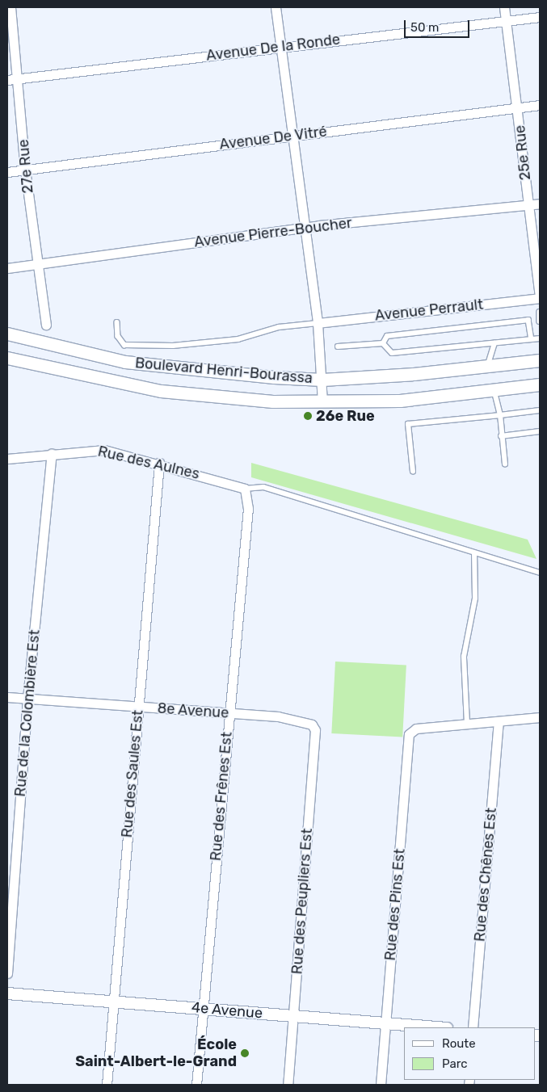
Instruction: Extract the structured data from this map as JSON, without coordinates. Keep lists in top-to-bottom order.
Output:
{
  "streets": {
    "main road": ["Boulevard Henri-Bourassa"],
    "street": [
      "Avenue De la Ronde",
      "Avenue De Vitré",
      "25e Rue",
      "27e Rue",
      "Avenue Pierre-Boucher",
      "Avenue Perrault",
      "Rue des Aulnes",
      "8e Avenue",
      "Rue de la Colombière Est",
      "Rue des Saules Est",
      "Rue des Frênes Est",
      "Rue des Chênes Est",
      "Rue des Peupliers Est",
      "Rue des Pins Est",
      "4e Avenue"
    ]
  },
  "crossings": [
    ["Avenue De la Ronde", "25e Rue"],
    ["Avenue De la Ronde", "27e Rue"],
    ["Avenue De Vitré", "25e Rue"],
    ["Avenue De Vitré", "27e Rue"],
    ["25e Rue", "Avenue Pierre-Boucher"],
    ["25e Rue", "Avenue Perrault"],
    ["27e Rue", "Avenue Pierre-Boucher"],
    ["Rue des Aulnes", "Rue de la Colombière Est"],
    ["Rue des Aulnes", "Rue des Saules Est"],
    ["Rue des Aulnes", "Rue des Frênes Est"],
    ["8e Avenue", "Rue de la Colombière Est"],
    ["8e Avenue", "Rue des Saules Est"],
    ["8e Avenue", "Rue des Frênes Est"],
    ["8e Avenue", "Rue des Peupliers Est"],
    ["Rue des Saules Est", "4e Avenue"],
    ["Rue des Frênes Est", "4e Avenue"],
    ["Rue des Peupliers Est", "4e Avenue"],
    ["Rue des Pins Est", "4e Avenue"]
  ],
  "places": ["26e Rue", "École Saint-Albert-le-Grand"],
  "legend": ["Route", "Parc"],
  "scale_bar": "50 m"
}
